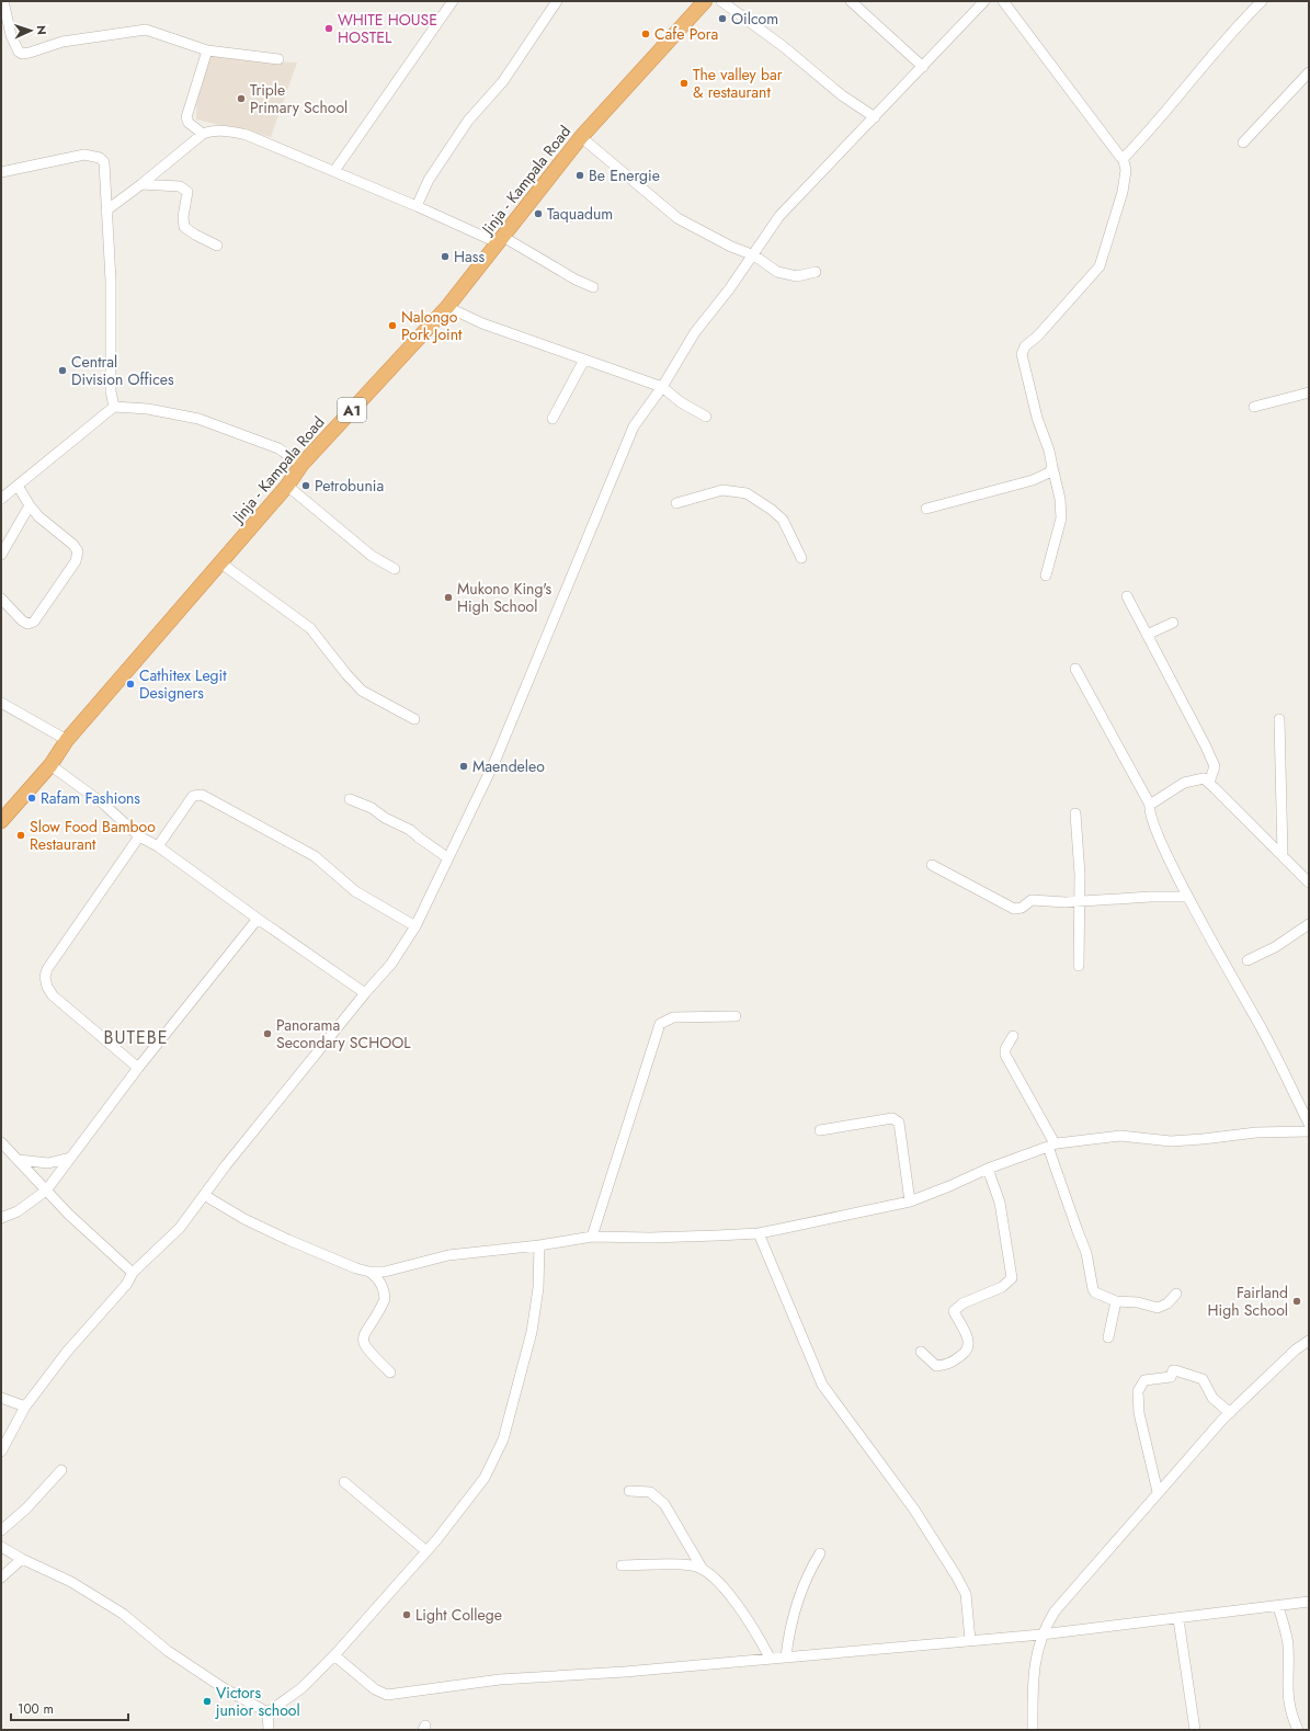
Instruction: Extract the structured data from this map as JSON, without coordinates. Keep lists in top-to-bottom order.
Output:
{
  "streets": {
    "highway": ["Jinja - Kampala Road", "A1"]
  },
  "districts": ["BUTEBE"],
  "places": [
    "Oilcom",
    "WHITE HOUSE HOSTEL",
    "Cafe Pora",
    "The valley bar & restaurant",
    "Triple Primary School",
    "Be Energie",
    "Taquadum",
    "Hass",
    "Nalongo Pork Joint",
    "Central Division Offices",
    "Petrobunia",
    "Mukono King's High School",
    "Cathitex Legit Designers",
    "Maendeleo",
    "Rafam Fashions",
    "Slow Food Bamboo Restaurant",
    "Panorama Secondary SCHOOL",
    "Fairland High School",
    "Light College",
    "Victors junior school"
  ],
  "scale_bar": "100 m",
  "north": "right"
}
